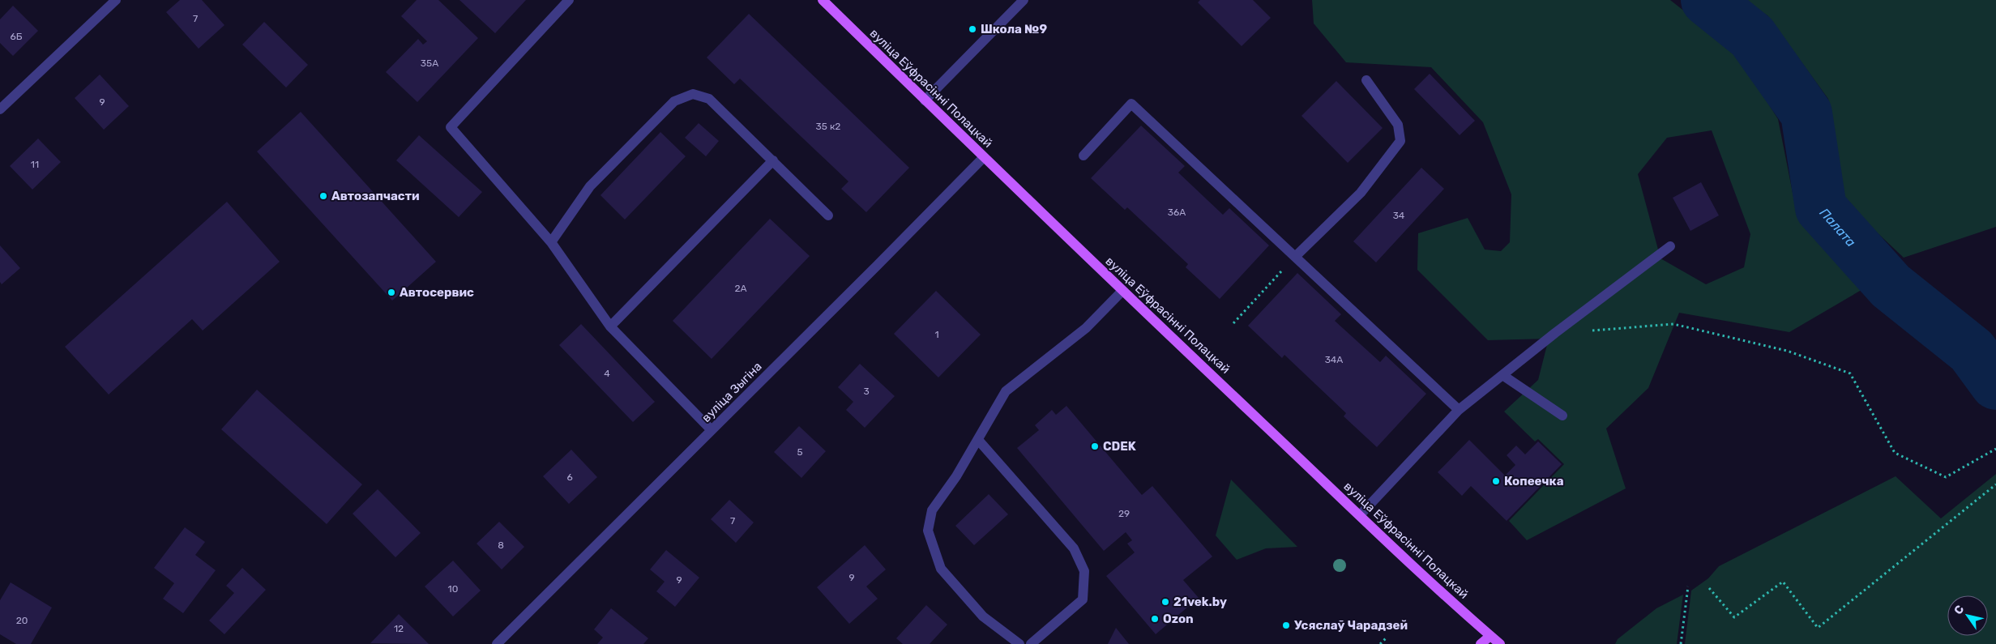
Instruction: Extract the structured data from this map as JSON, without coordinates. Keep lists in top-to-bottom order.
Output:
{
  "streets": {
    "main road": ["вуліца Еўфрасінні Полацкай"],
    "street": ["вуліца Зыгіна"]
  },
  "crossings": [
    ["вуліца Еўфрасінні Полацкай", "вуліца Зыгіна"]
  ],
  "water": ["Палата"],
  "places": [
    "Школа №9",
    "Автозапчасти",
    "Автосервис",
    "CDEK",
    "Копеечка",
    "21vek.by",
    "Ozon",
    "Усяслаў Чарадзей"
  ],
  "house_numbers": [
    "7",
    "6Б",
    "35А",
    "9",
    "35 к2",
    "11",
    "36А",
    "34",
    "2А",
    "1",
    "34А",
    "4",
    "3",
    "5",
    "6",
    "29",
    "7",
    "8",
    "9",
    "9",
    "10",
    "20",
    "12"
  ],
  "north": "top left"
}
